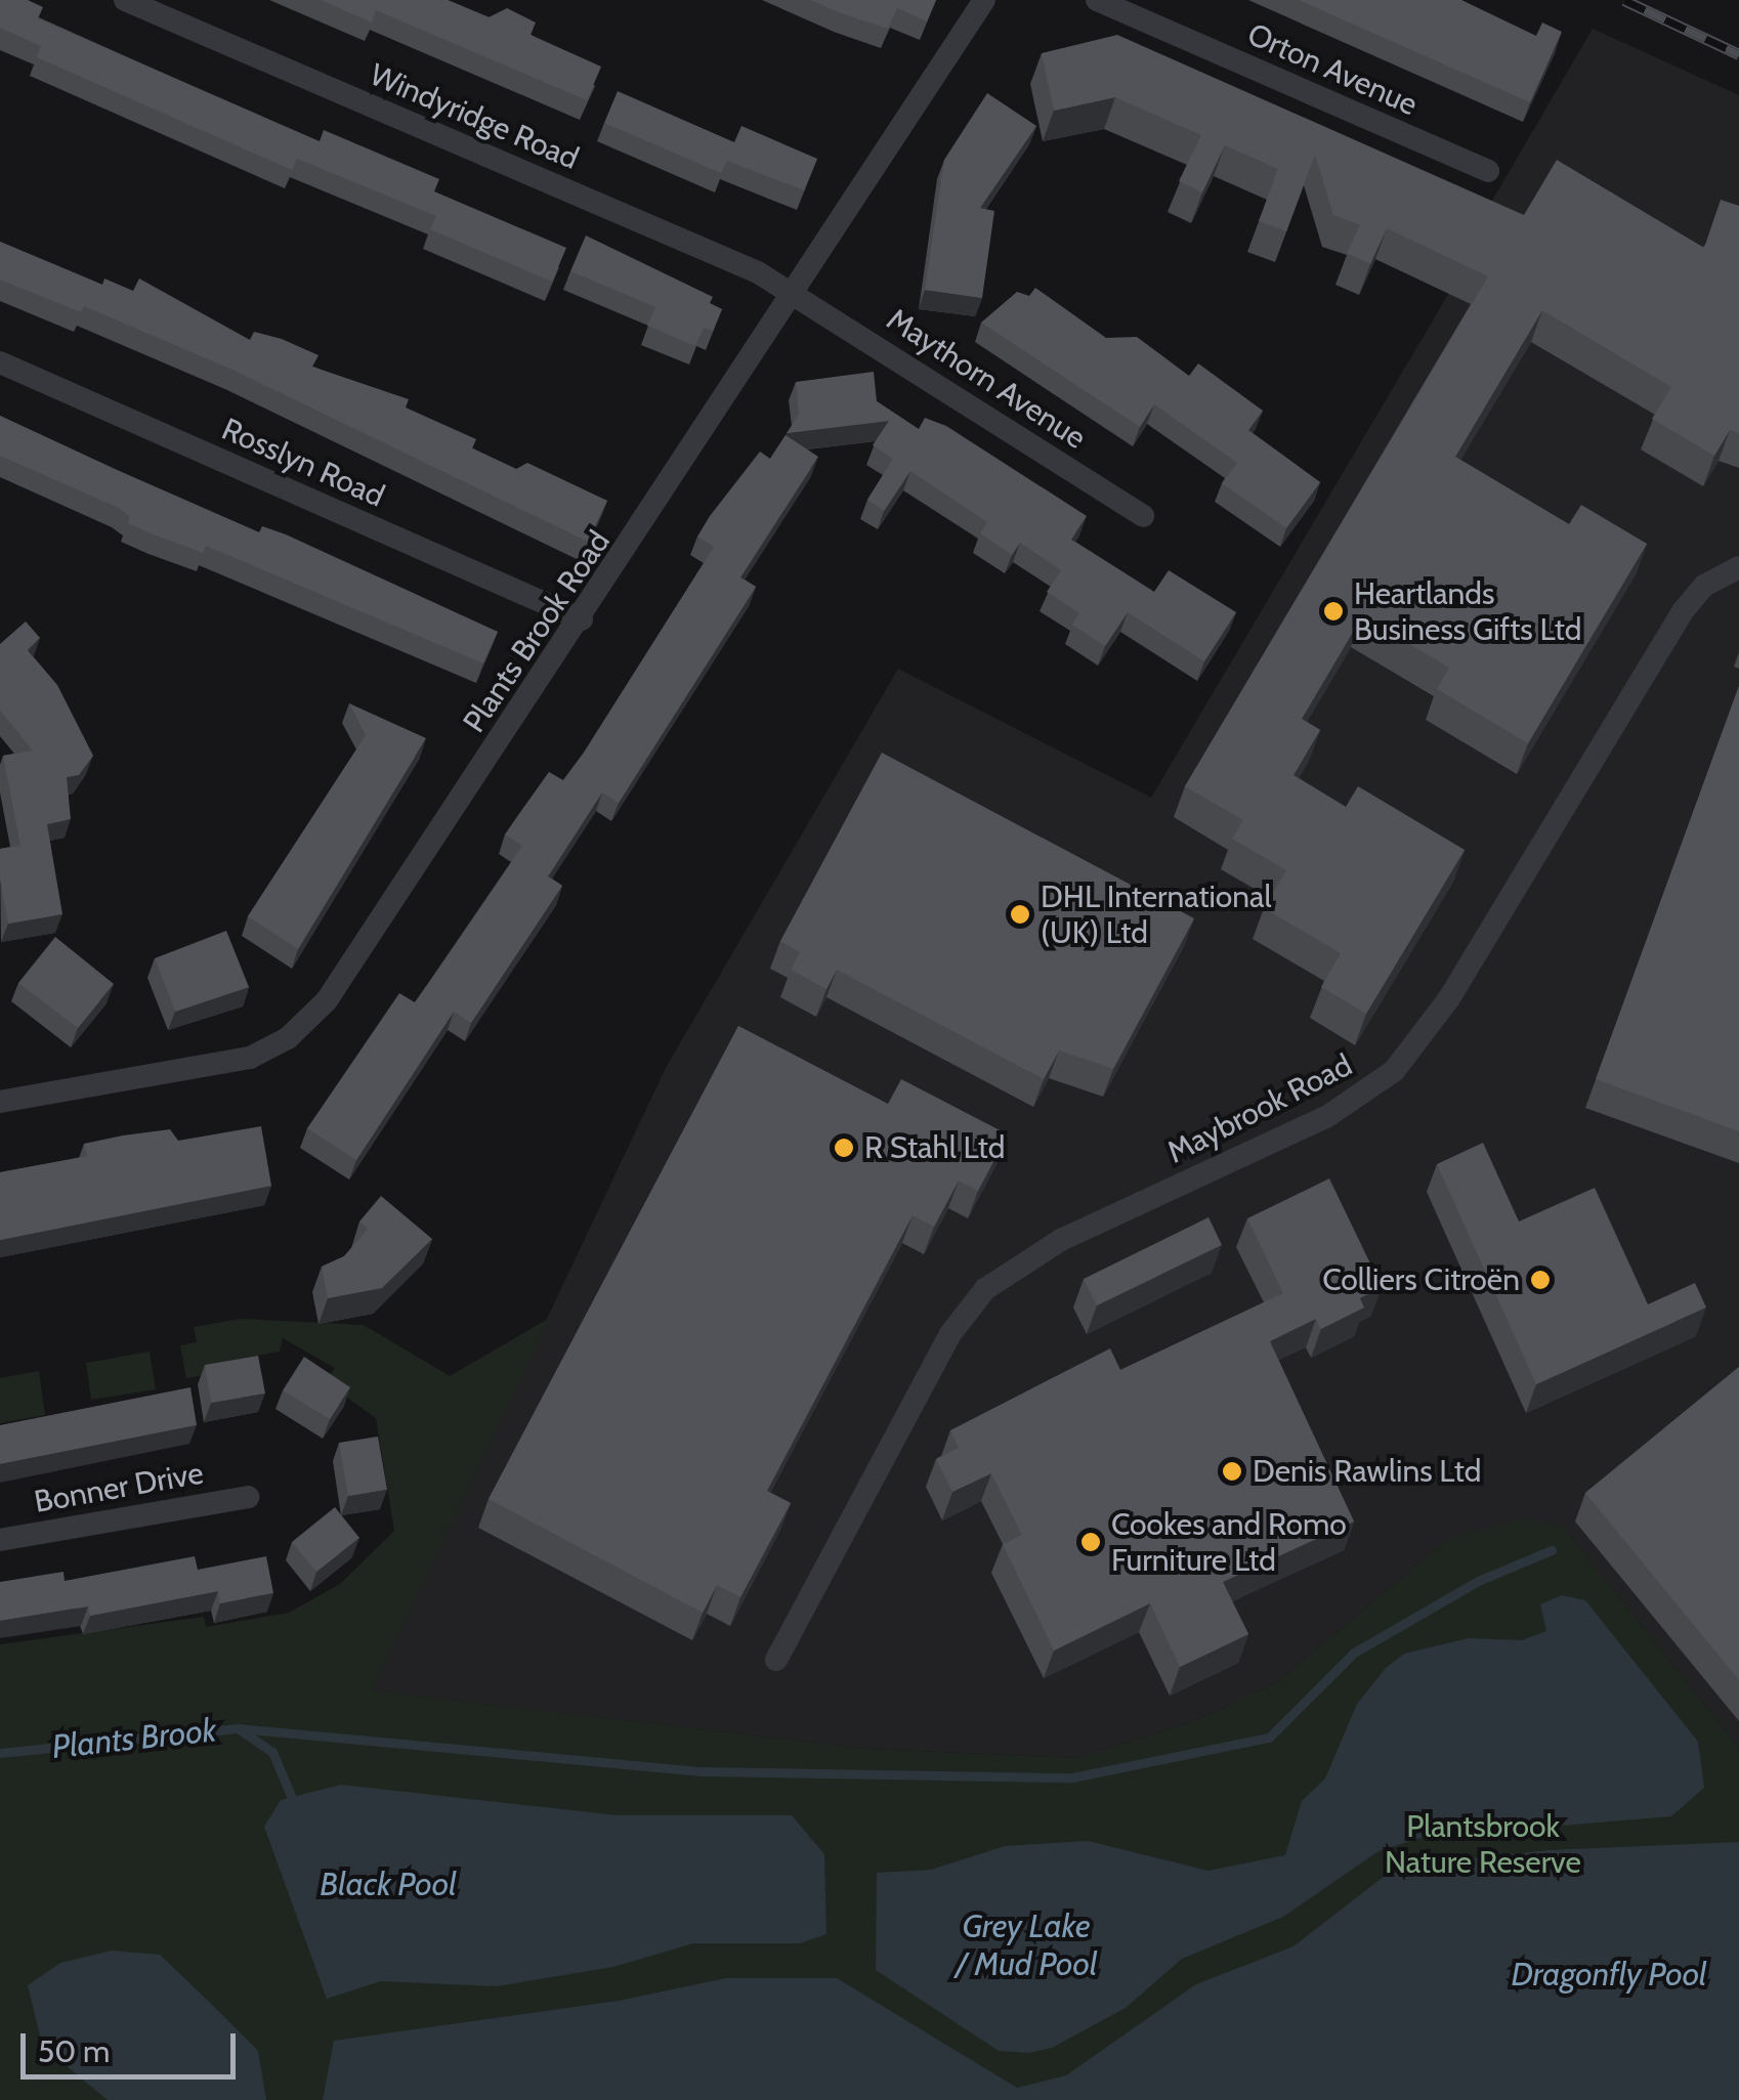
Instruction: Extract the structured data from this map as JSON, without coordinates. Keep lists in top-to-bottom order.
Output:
{
  "streets": {
    "street": [
      "Orton Avenue",
      "Windyridge Road",
      "Maythorn Avenue",
      "Rosslyn Road",
      "Plants Brook Road",
      "Maybrook Road",
      "Bonner Drive"
    ]
  },
  "crossings": [
    ["Windyridge Road", "Maythorn Avenue"],
    ["Windyridge Road", "Plants Brook Road"],
    ["Maythorn Avenue", "Plants Brook Road"],
    ["Rosslyn Road", "Plants Brook Road"]
  ],
  "water": [
    "Plants Brook",
    "Black Pool",
    "Grey Lake / Mud Pool",
    "Dragonfly Pool"
  ],
  "parks": ["Plantsbrook Nature Reserve"],
  "places": [
    "Heartlands Business Gifts Ltd",
    "DHL International (UK) Ltd",
    "R Stahl Ltd",
    "Colliers Citroën",
    "Denis Rawlins Ltd",
    "Cookes and Romo Furniture Ltd"
  ],
  "scale_bar": "50 m"
}
